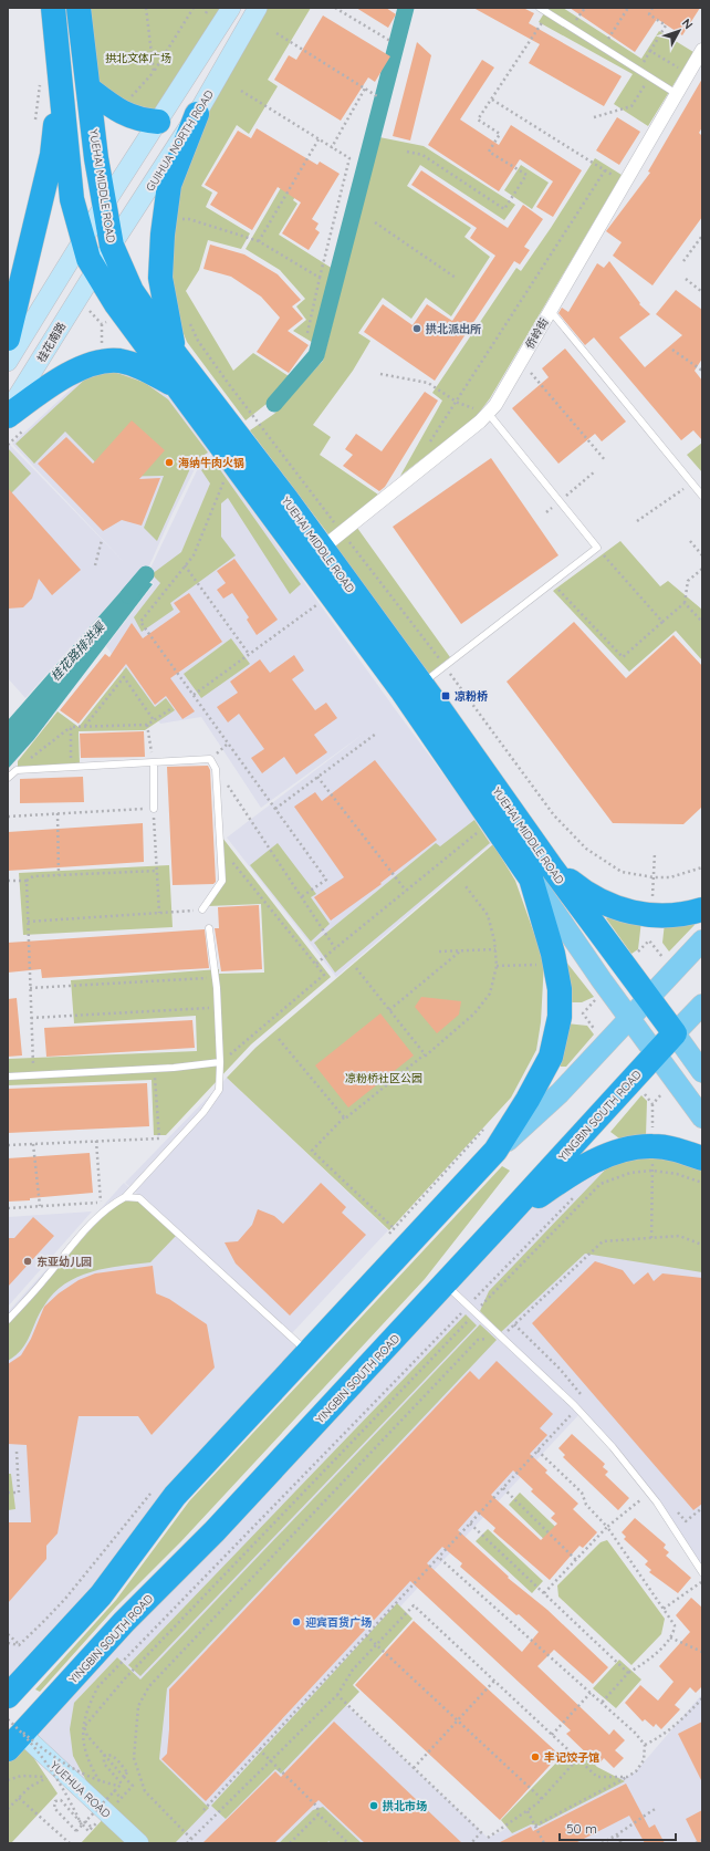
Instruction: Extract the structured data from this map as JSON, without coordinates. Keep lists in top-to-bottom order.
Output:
{
  "streets": {
    "highway": ["YUEHAI MIDDLE ROAD", "YINGBIN SOUTH ROAD"],
    "main road": ["GUIHUA NORTH ROAD", "桂花南路", "YUEHUA ROAD"],
    "street": ["侨岭街"]
  },
  "crossings": [
    ["GUIHUA NORTH ROAD", "YUEHAI MIDDLE ROAD"],
    ["GUIHUA NORTH ROAD", "桂花南路"],
    ["YUEHAI MIDDLE ROAD", "侨岭街"],
    ["YUEHAI MIDDLE ROAD", "桂花南路"],
    ["YUEHAI MIDDLE ROAD", "YINGBIN SOUTH ROAD"],
    ["YINGBIN SOUTH ROAD", "YUEHUA ROAD"]
  ],
  "water": ["桂花路排洪渠"],
  "parks": ["拱北文体广场", "凉粉桥社区公园"],
  "places": {
    "other": [
      "拱北派出所",
      "海纳牛肉火锅",
      "东亚幼儿园",
      "迎宾百货广场",
      "丰记饺子馆",
      "拱北市场"
    ],
    "transit": ["凉粉桥"]
  },
  "scale_bar": "50 m",
  "north": "top right"
}
